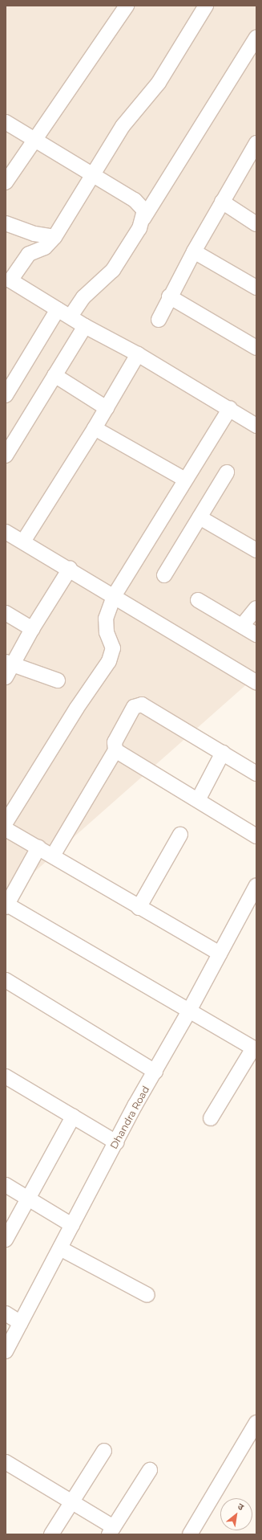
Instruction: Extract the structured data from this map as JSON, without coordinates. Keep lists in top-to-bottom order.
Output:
{
  "streets": {
    "street": ["Dhandra Road"]
  },
  "north": "top right"
}
